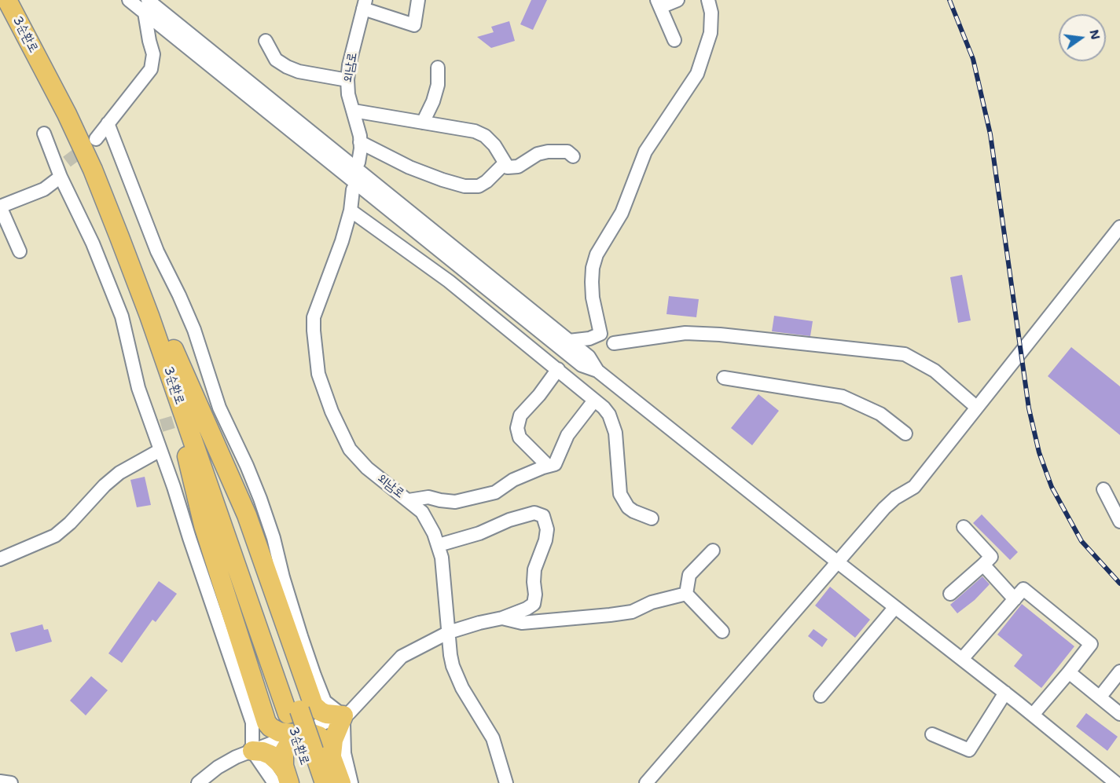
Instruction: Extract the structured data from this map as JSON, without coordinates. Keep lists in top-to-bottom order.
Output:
{
  "streets": {
    "highway": ["3순환로"],
    "street": ["외남로"]
  },
  "north": "right"
}
